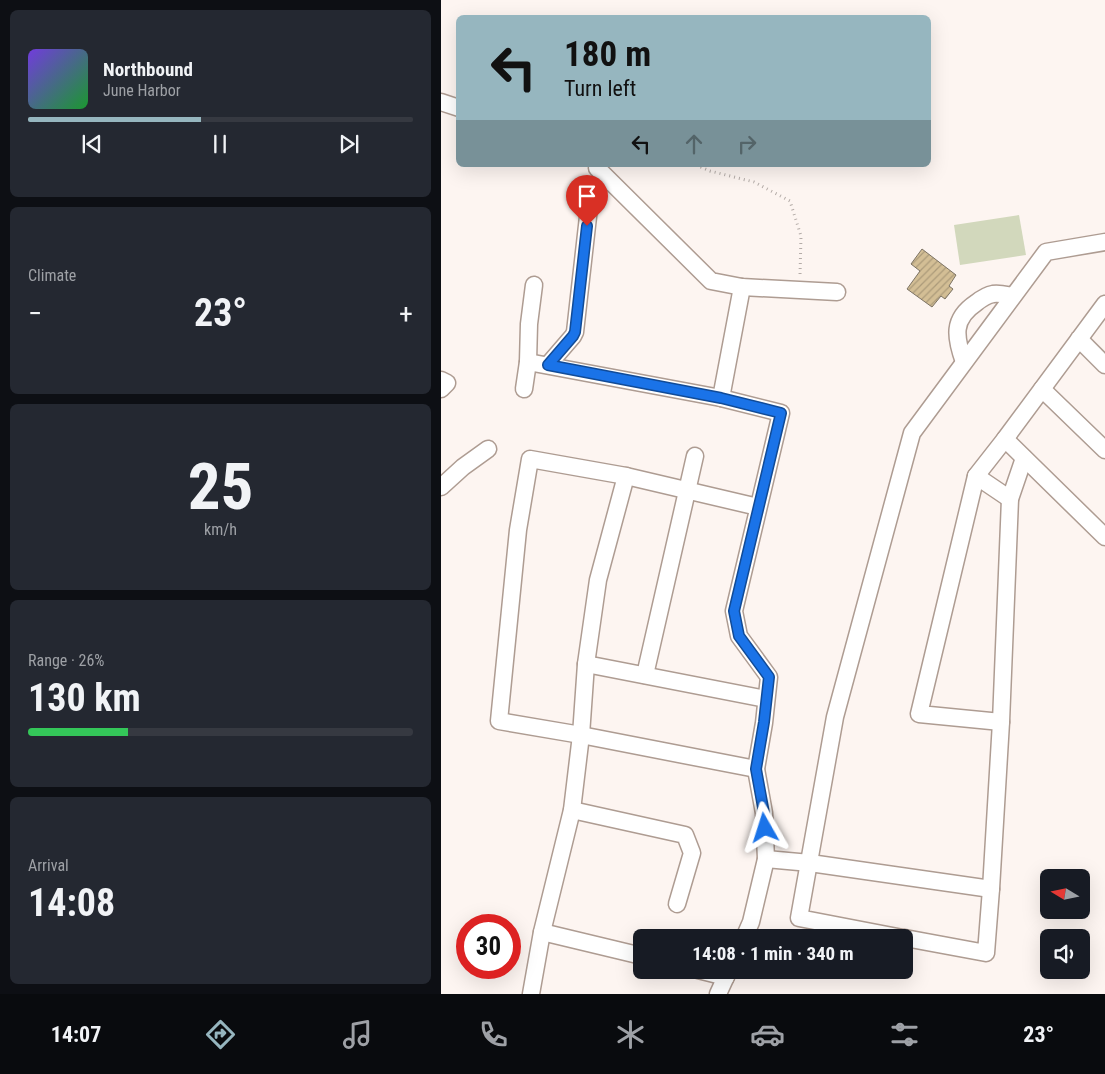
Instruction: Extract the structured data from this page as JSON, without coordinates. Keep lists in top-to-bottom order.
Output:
{
  "north": "left",
  "page": {
    "turn": ["180 m", "Turn left"],
    "song": ["Northbound", "June Harbor"],
    "tile": [
      "Climate",
      ["25", "km/h"],
      ["Range · 26%", "130 km"],
      ["Arrival", "14:08"]
    ],
    "heat": ["−", "23°", "+"],
    "limit": "30",
    "trip": "14:08 · 1 min · 340 m",
    "tabs": ["14:07", "23°"]
  }
}
